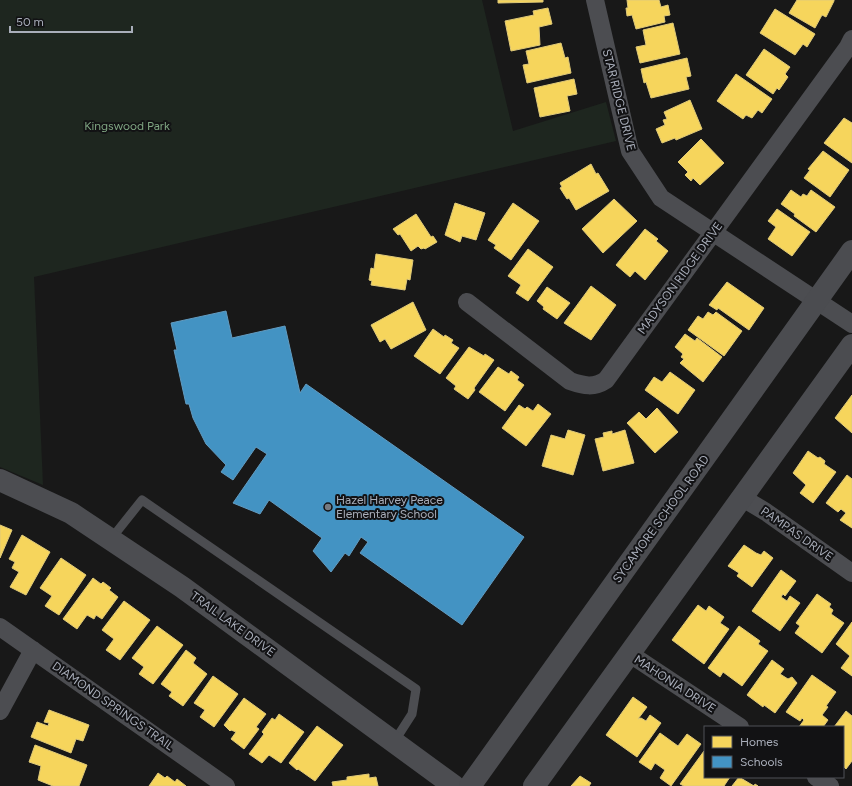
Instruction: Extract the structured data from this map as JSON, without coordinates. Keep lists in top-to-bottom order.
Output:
{
  "streets": {
    "main road": ["SYCAMORE SCHOOL ROAD"],
    "street": [
      "STAR RIDGE DRIVE",
      "MADYSON RIDGE DRIVE",
      "PAMPAS DRIVE",
      "TRAIL LAKE DRIVE",
      "MAHONIA DRIVE",
      "DIAMOND SPRINGS TRAIL"
    ]
  },
  "crossings": [
    ["STAR RIDGE DRIVE", "MADYSON RIDGE DRIVE"],
    ["STAR RIDGE DRIVE", "SYCAMORE SCHOOL ROAD"]
  ],
  "parks": ["Kingswood Park"],
  "places": ["Hazel Harvey Peace Elementary School"],
  "legend": ["Homes", "Schools"],
  "scale_bar": "50 m"
}
